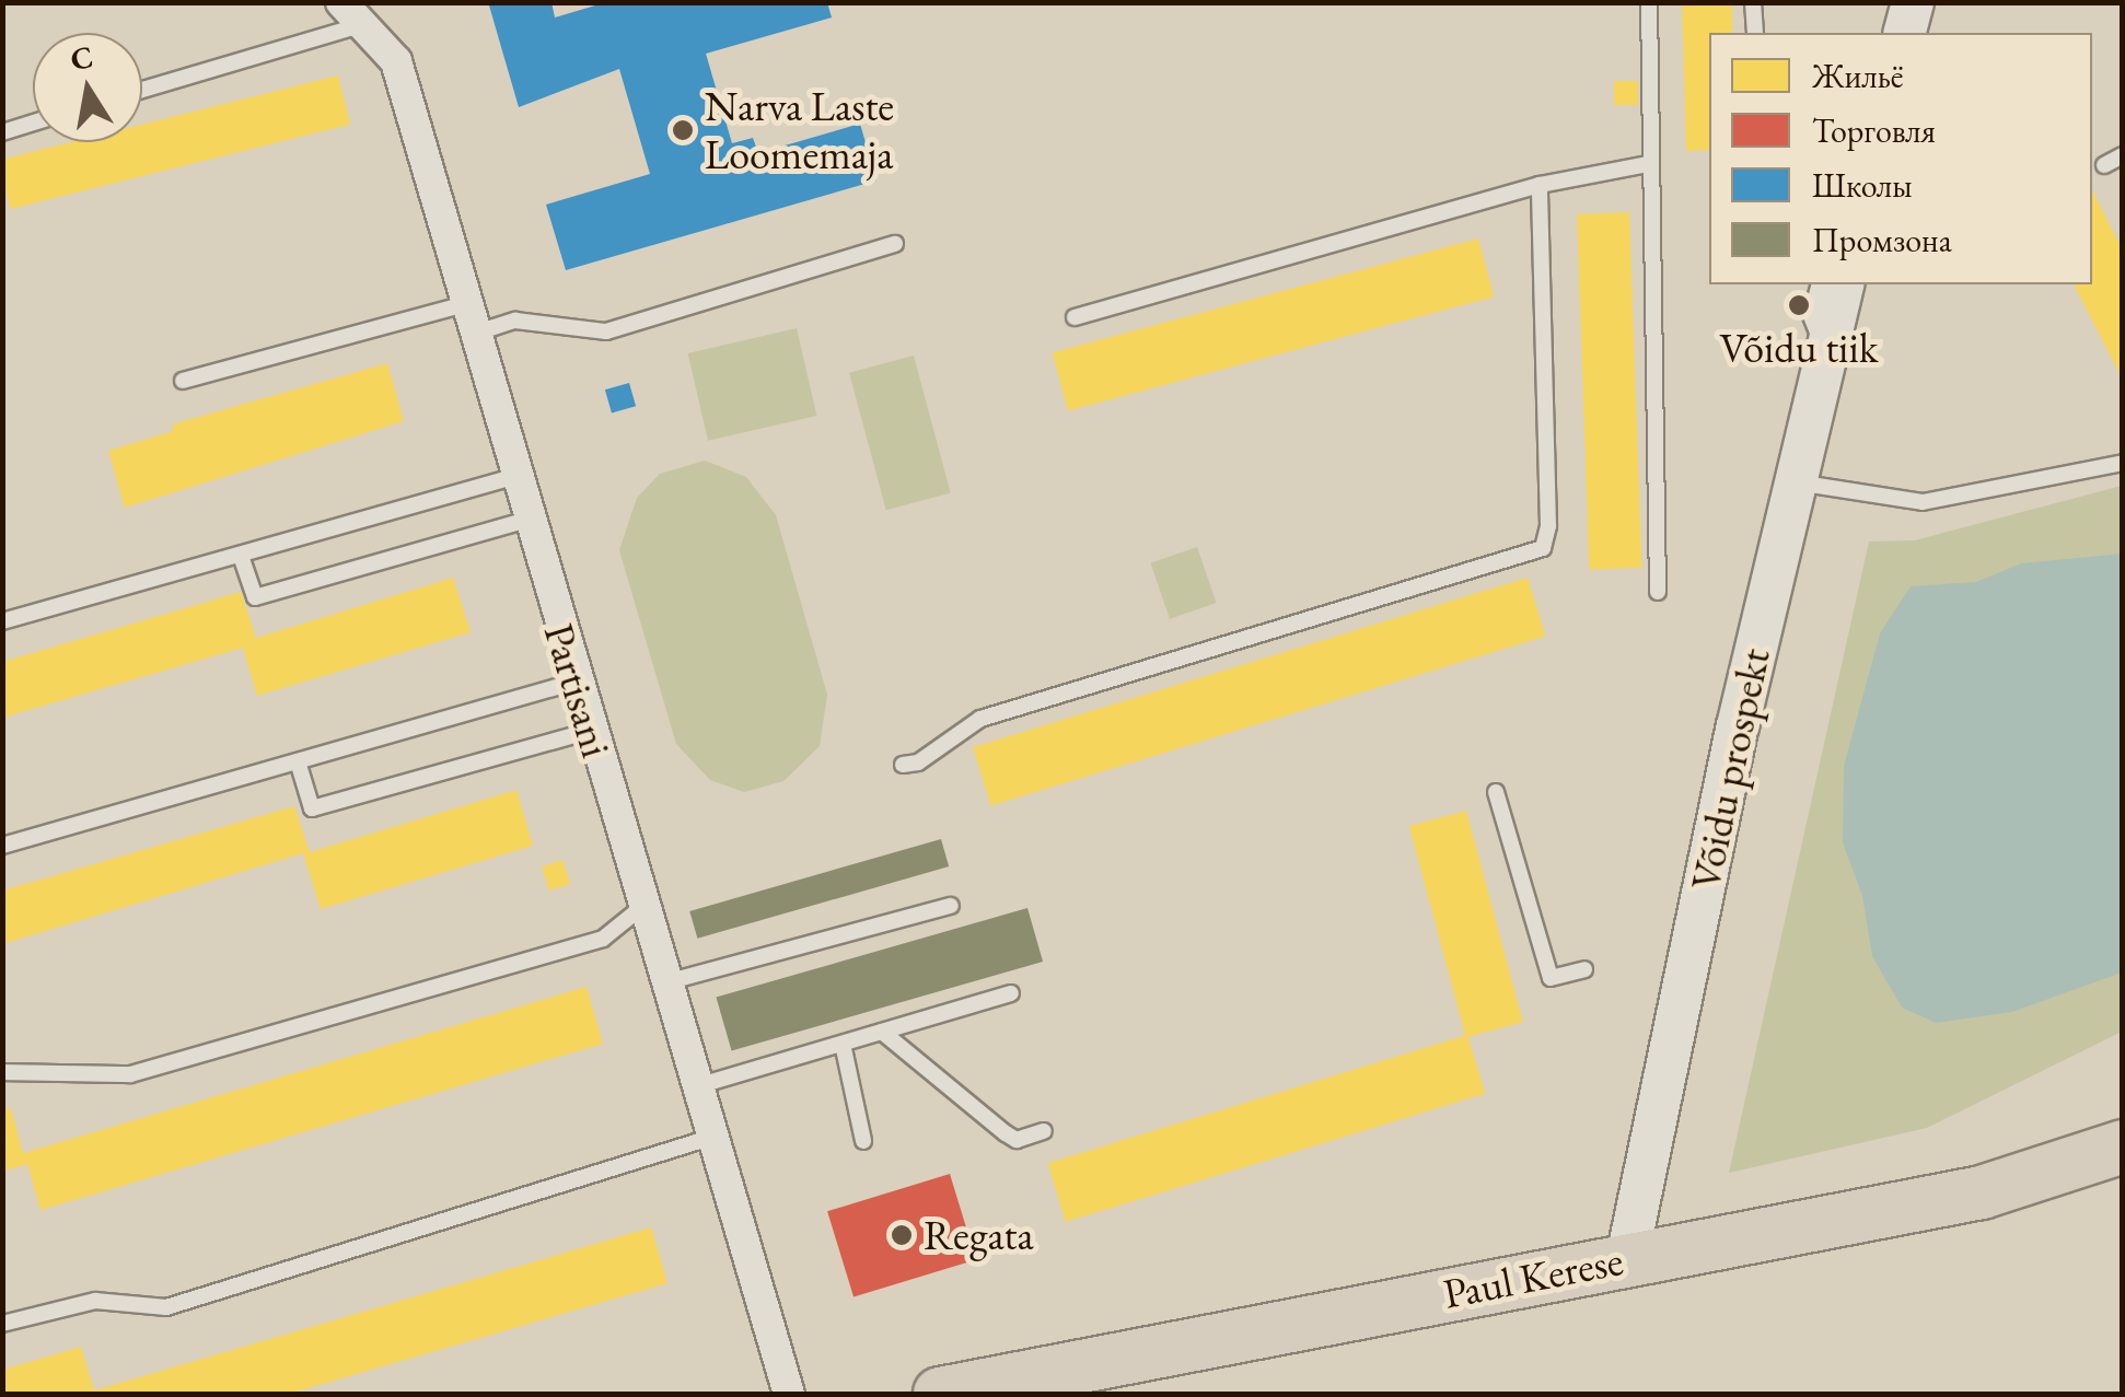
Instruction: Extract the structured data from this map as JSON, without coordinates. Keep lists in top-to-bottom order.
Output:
{
  "streets": {
    "highway": ["Paul Kerese"],
    "street": ["Partisani", "Võidu prospekt"]
  },
  "crossings": [
    ["Võidu prospekt", "Paul Kerese"]
  ],
  "places": ["Narva Laste Loomemaja", "Võidu tiik", "Regata"],
  "legend": [
    "Жильё",
    "Торговля",
    "Школы",
    "Промзона"
  ],
  "north": "top"
}
